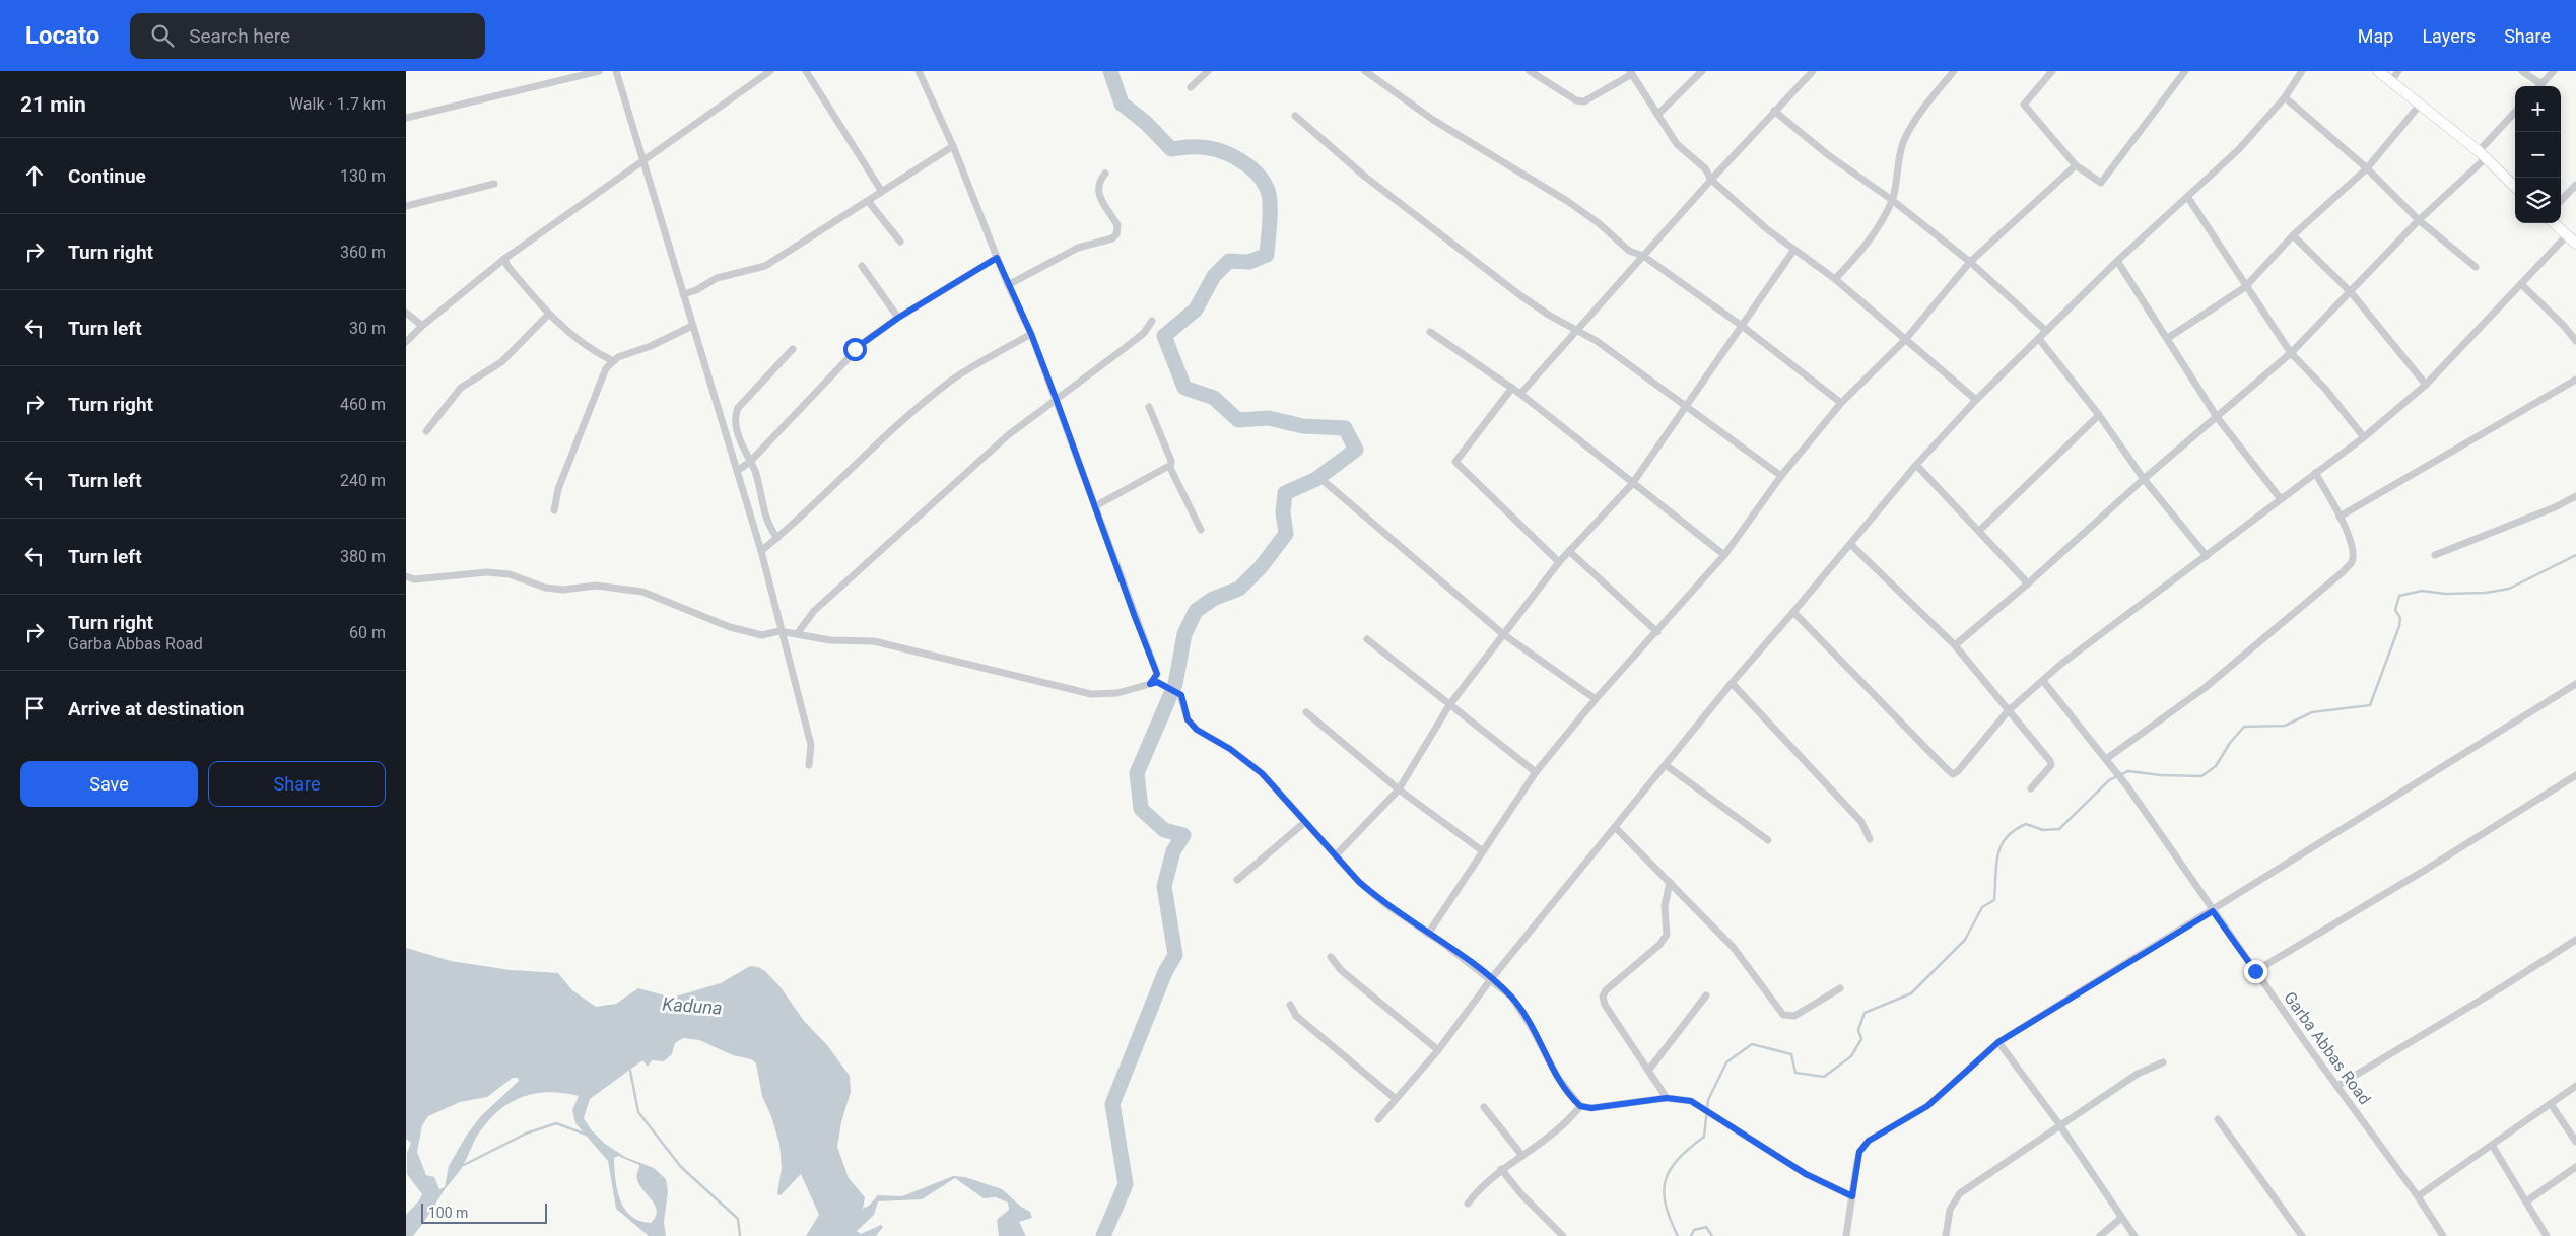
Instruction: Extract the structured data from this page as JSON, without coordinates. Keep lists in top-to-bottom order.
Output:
{
  "streets": {
    "street": ["Garba Abbas Road"]
  },
  "water": ["Kaduna"],
  "scale_bar": "100 m",
  "page": {
    "header": "Locato",
    "search": "Search here",
    "nav": ["Map", "Layers", "Share"],
    "heading": ["21 min", "Walk · 1.7 km"],
    "map_buttons": ["+", "−"],
    "list": [
      ["Continue", "130 m"],
      ["Turn right", "360 m"],
      ["Turn left", "30 m"],
      ["Turn right", "460 m"],
      ["Turn left", "240 m"],
      ["Turn left", "380 m"],
      ["Turn right", "Garba Abbas Road", "60 m"],
      "Arrive at destination"
    ],
    "buttons": ["Save", "Share"],
    "scale": "100 m"
  }
}
